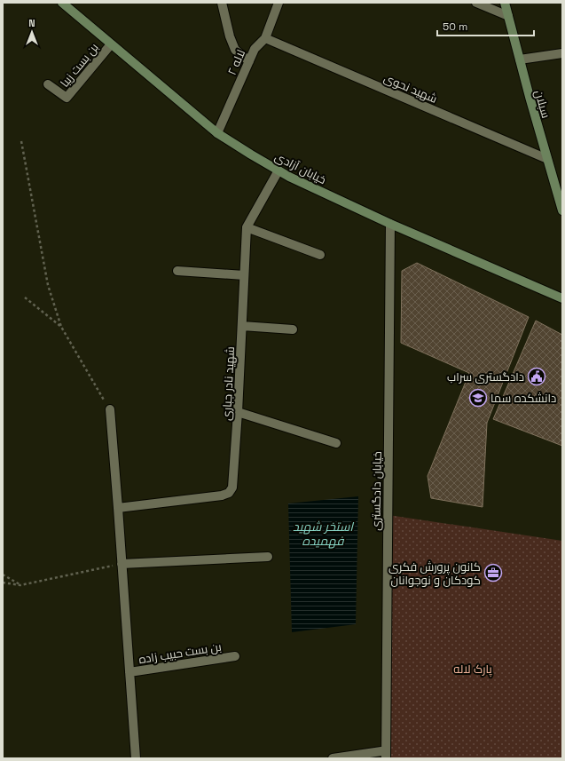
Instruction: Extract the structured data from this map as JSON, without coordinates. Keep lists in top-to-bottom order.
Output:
{
  "streets": {
    "main road": ["سبلان", "خیابان آزادی"],
    "street": [
      "لاله ۲",
      "بن بست زیبا",
      "شهید نحوی",
      "شهید نادر جباری",
      "خیابان دادگستری",
      "بن بست حبیب زاده"
    ]
  },
  "crossings": [
    ["لاله ۲", "شهید نحوی"],
    ["لاله ۲", "خیابان آزادی"],
    ["بن بست زیبا", "خیابان آزادی"],
    ["شهید نحوی", "سبلان"],
    ["خیابان آزادی", "شهید نادر جباری"],
    ["خیابان آزادی", "خیابان دادگستری"]
  ],
  "water": ["استخر شهید فهمیده"],
  "parks": ["پارک لاله"],
  "places": {
    "public building": ["دادگستری سراب"],
    "school or university": ["دانشکده سما"],
    "office": ["کانون پرورش فکری کودکان و نوجوانان"]
  },
  "scale_bar": "50 m",
  "north": "top"
}
